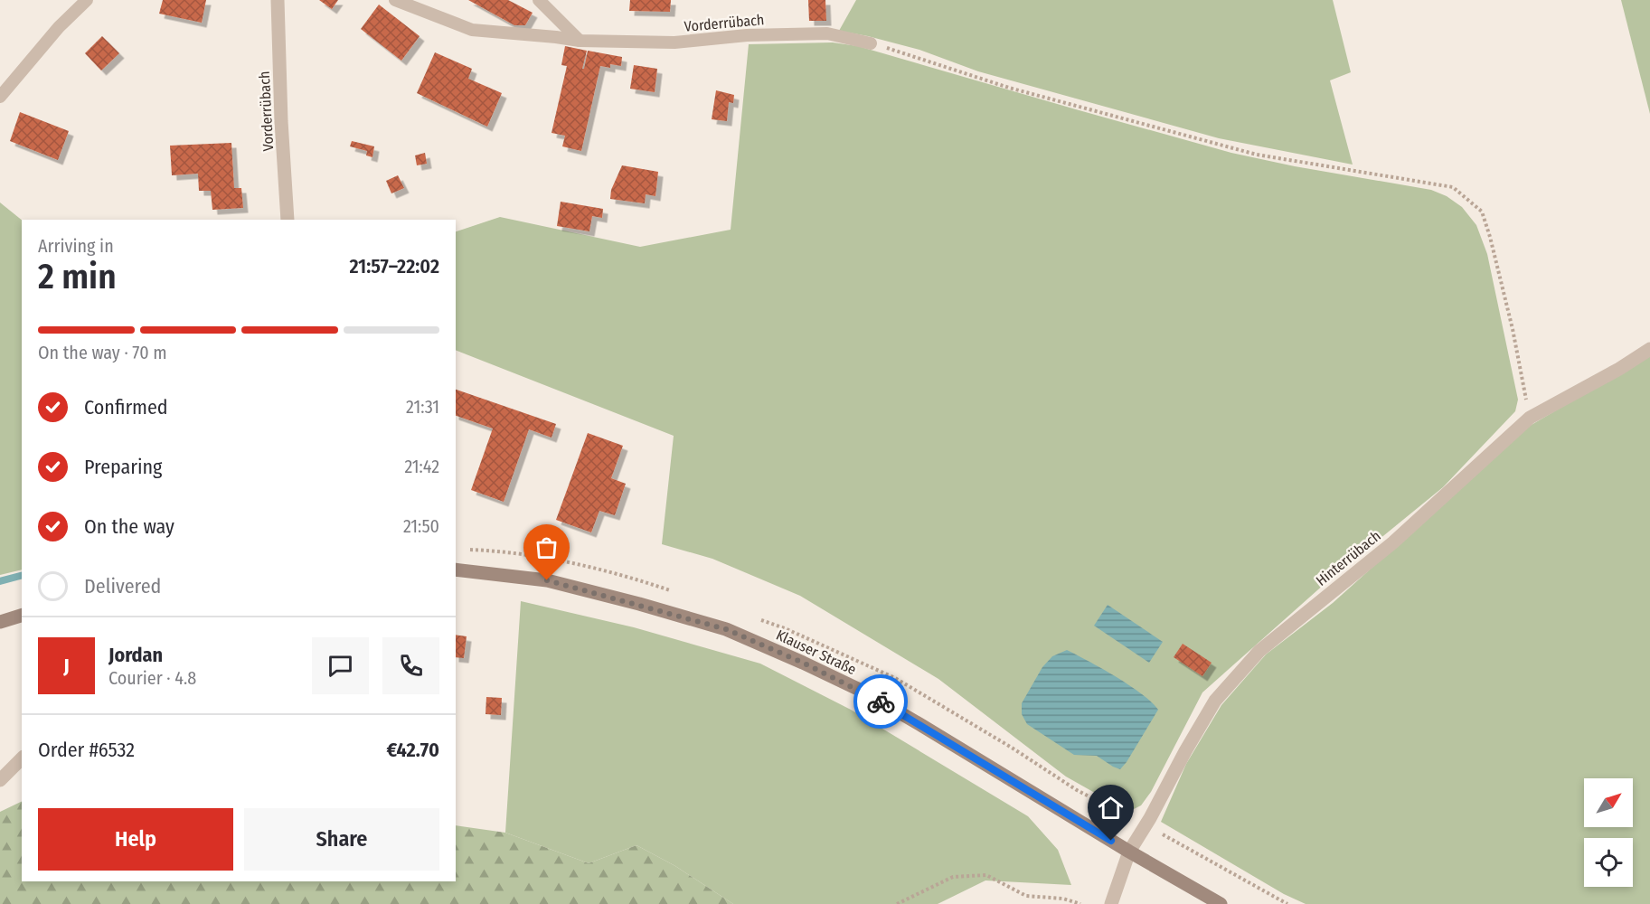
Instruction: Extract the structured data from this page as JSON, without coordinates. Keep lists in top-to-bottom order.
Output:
{
  "streets": {
    "main road": ["Klauser Straße"],
    "street": ["Vorderrübach", "Hinterrübach"]
  },
  "crossings": [
    ["Hinterrübach", "Klauser Straße"]
  ],
  "north": "top right",
  "page": {
    "heading": ["2 min", "Arriving in", "21:57–22:02"],
    "panel": [
      "Jordan",
      "Courier · 4.8",
      "Order #6532",
      "€42.70"
    ],
    "bar": "On the way · 70 m",
    "list": [
      ["Confirmed", "21:31"],
      ["Preparing", "21:42"],
      ["On the way", "21:50"],
      "Delivered"
    ],
    "round": "J",
    "buttons": ["Help", "Share"]
  }
}
